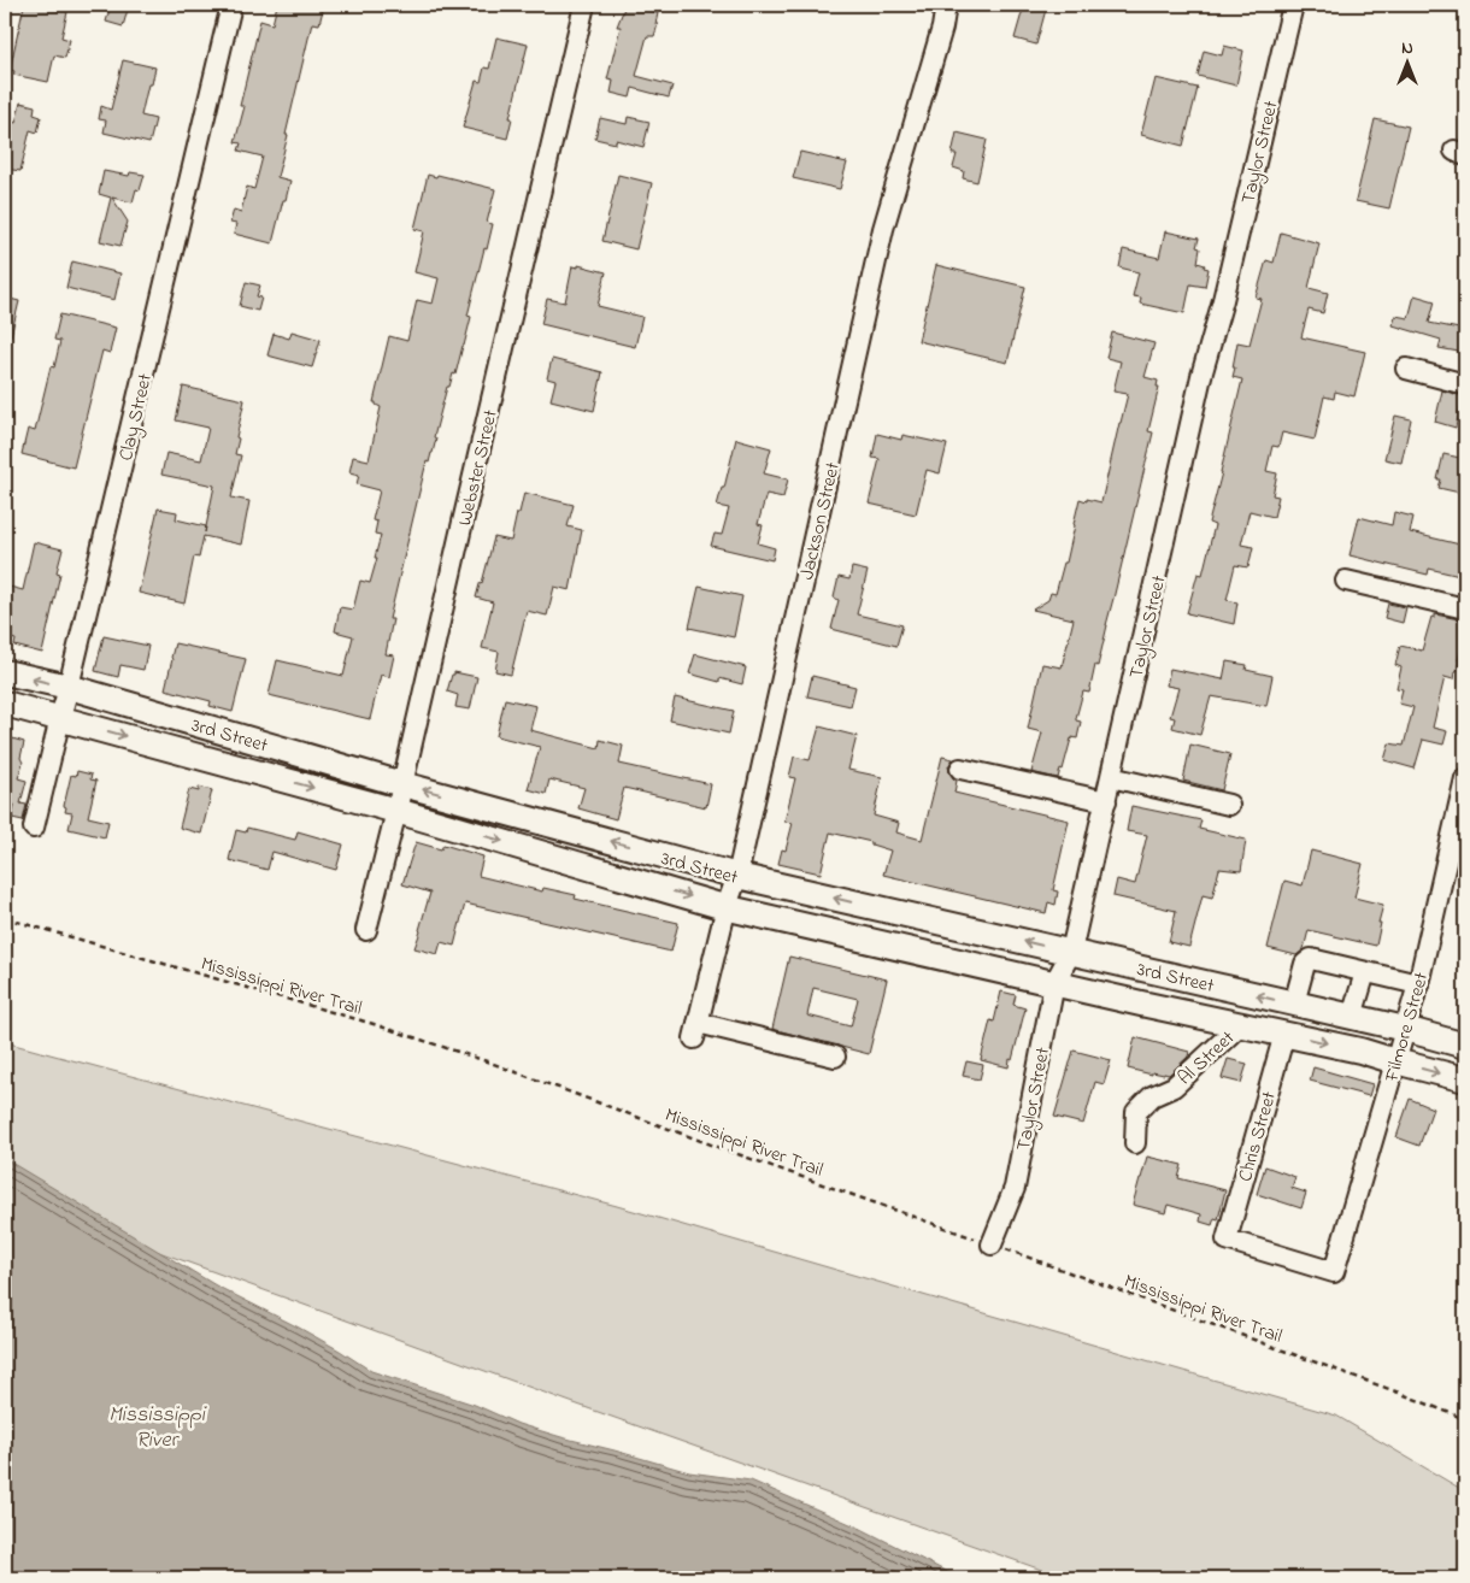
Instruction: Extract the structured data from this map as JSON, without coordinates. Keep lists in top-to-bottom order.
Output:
{
  "streets": {
    "main road": ["3rd Street"],
    "street": [
      "Taylor Street",
      "Clay Street",
      "Webster Street",
      "Jackson Street",
      "Filmore Street",
      "Al Street",
      "Chris Street"
    ],
    "path": ["Mississippi River Trail"]
  },
  "crossings": [
    ["Taylor Street", "3rd Street"],
    ["Taylor Street", "Mississippi River Trail"],
    ["Clay Street", "3rd Street"],
    ["Webster Street", "3rd Street"],
    ["Jackson Street", "3rd Street"],
    ["3rd Street", "Filmore Street"],
    ["3rd Street", "Al Street"],
    ["3rd Street", "Chris Street"],
    ["Filmore Street", "Chris Street"]
  ],
  "water": ["Mississippi River"],
  "north": "top"
}
